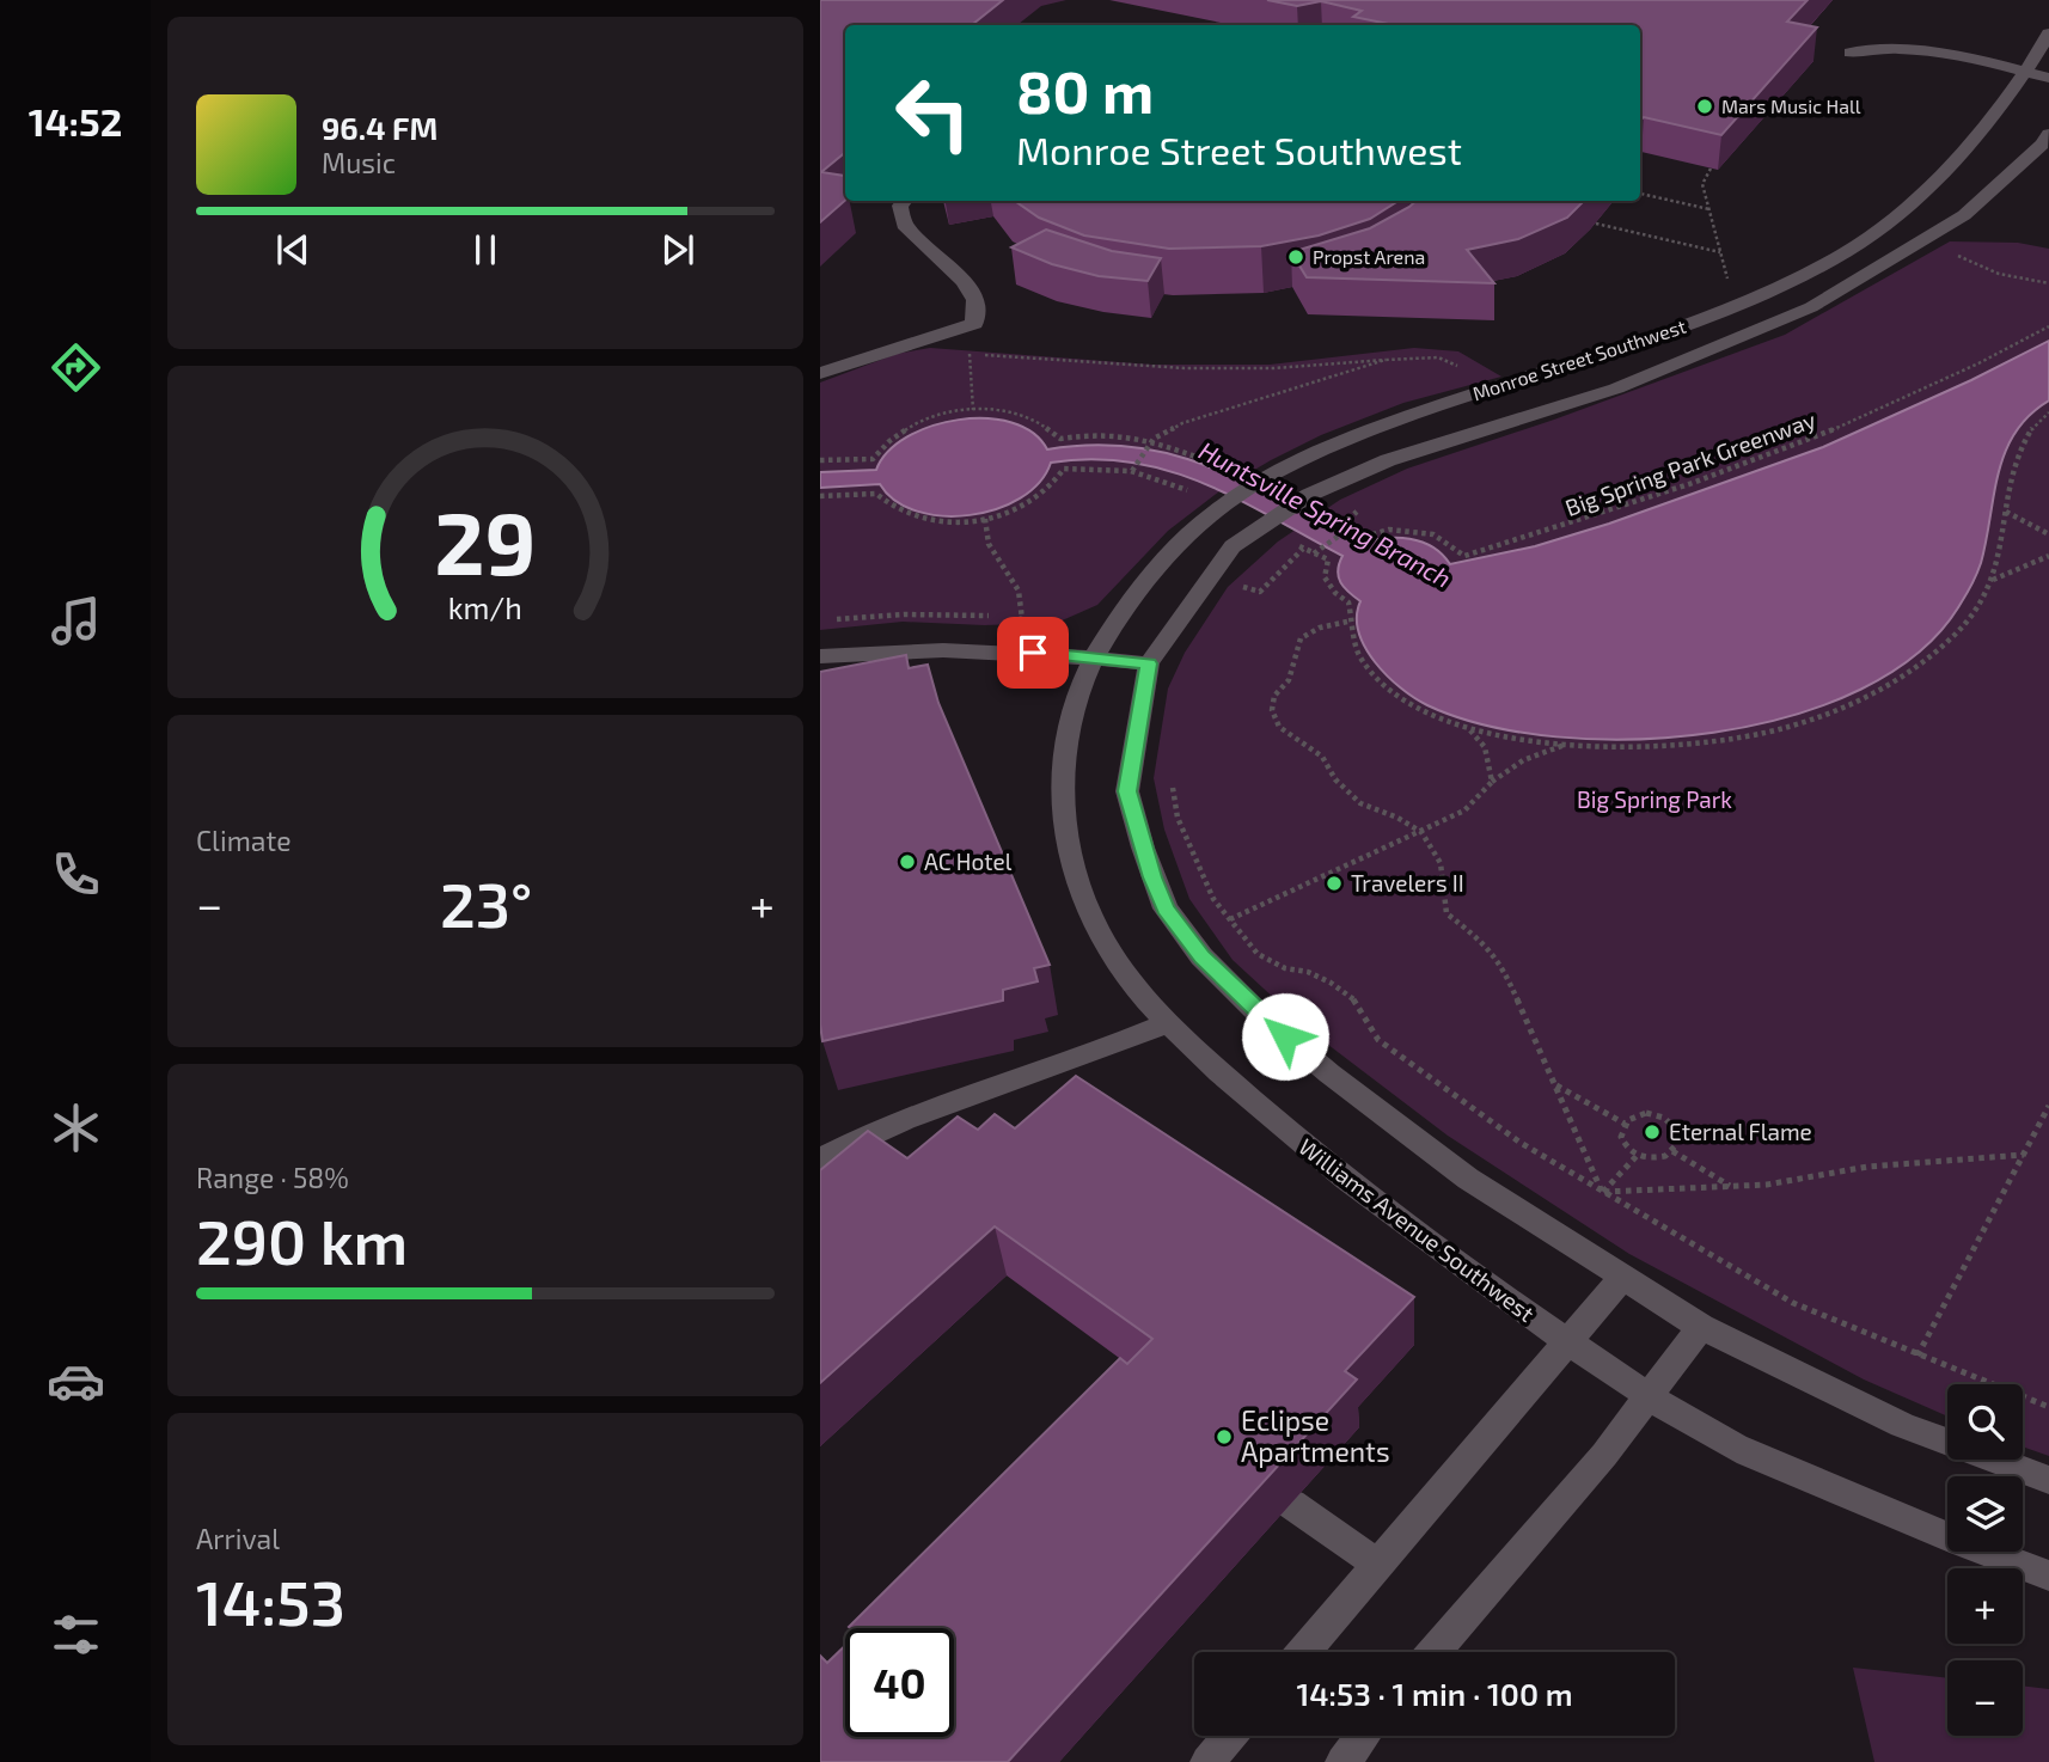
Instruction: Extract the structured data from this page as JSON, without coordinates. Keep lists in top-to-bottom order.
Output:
{
  "streets": {
    "street": ["Monroe Street Southwest", "Williams Avenue Southwest"],
    "path": ["Big Spring Park Greenway"]
  },
  "crossings": [
    ["Monroe Street Southwest", "Williams Avenue Southwest"]
  ],
  "water": ["Huntsville Spring Branch"],
  "parks": ["Big Spring Park"],
  "places": [
    "Mars Music Hall",
    "Propst Arena",
    "AC Hotel",
    "Travelers II",
    "Eternal Flame",
    "Eclipse Apartments"
  ],
  "page": {
    "tabs": "14:52",
    "turn": ["80 m", "Monroe Street Southwest"],
    "song": ["96.4 FM", "Music"],
    "tile": [
      "Climate",
      ["Range · 58%", "290 km"],
      ["Arrival", "14:53"]
    ],
    "heat": ["−", "23°", "+"],
    "map_buttons": ["+", "−"],
    "limit": "40",
    "trip": "14:53 · 1 min · 100 m",
    "gauge": ["29", "km/h"]
  }
}
